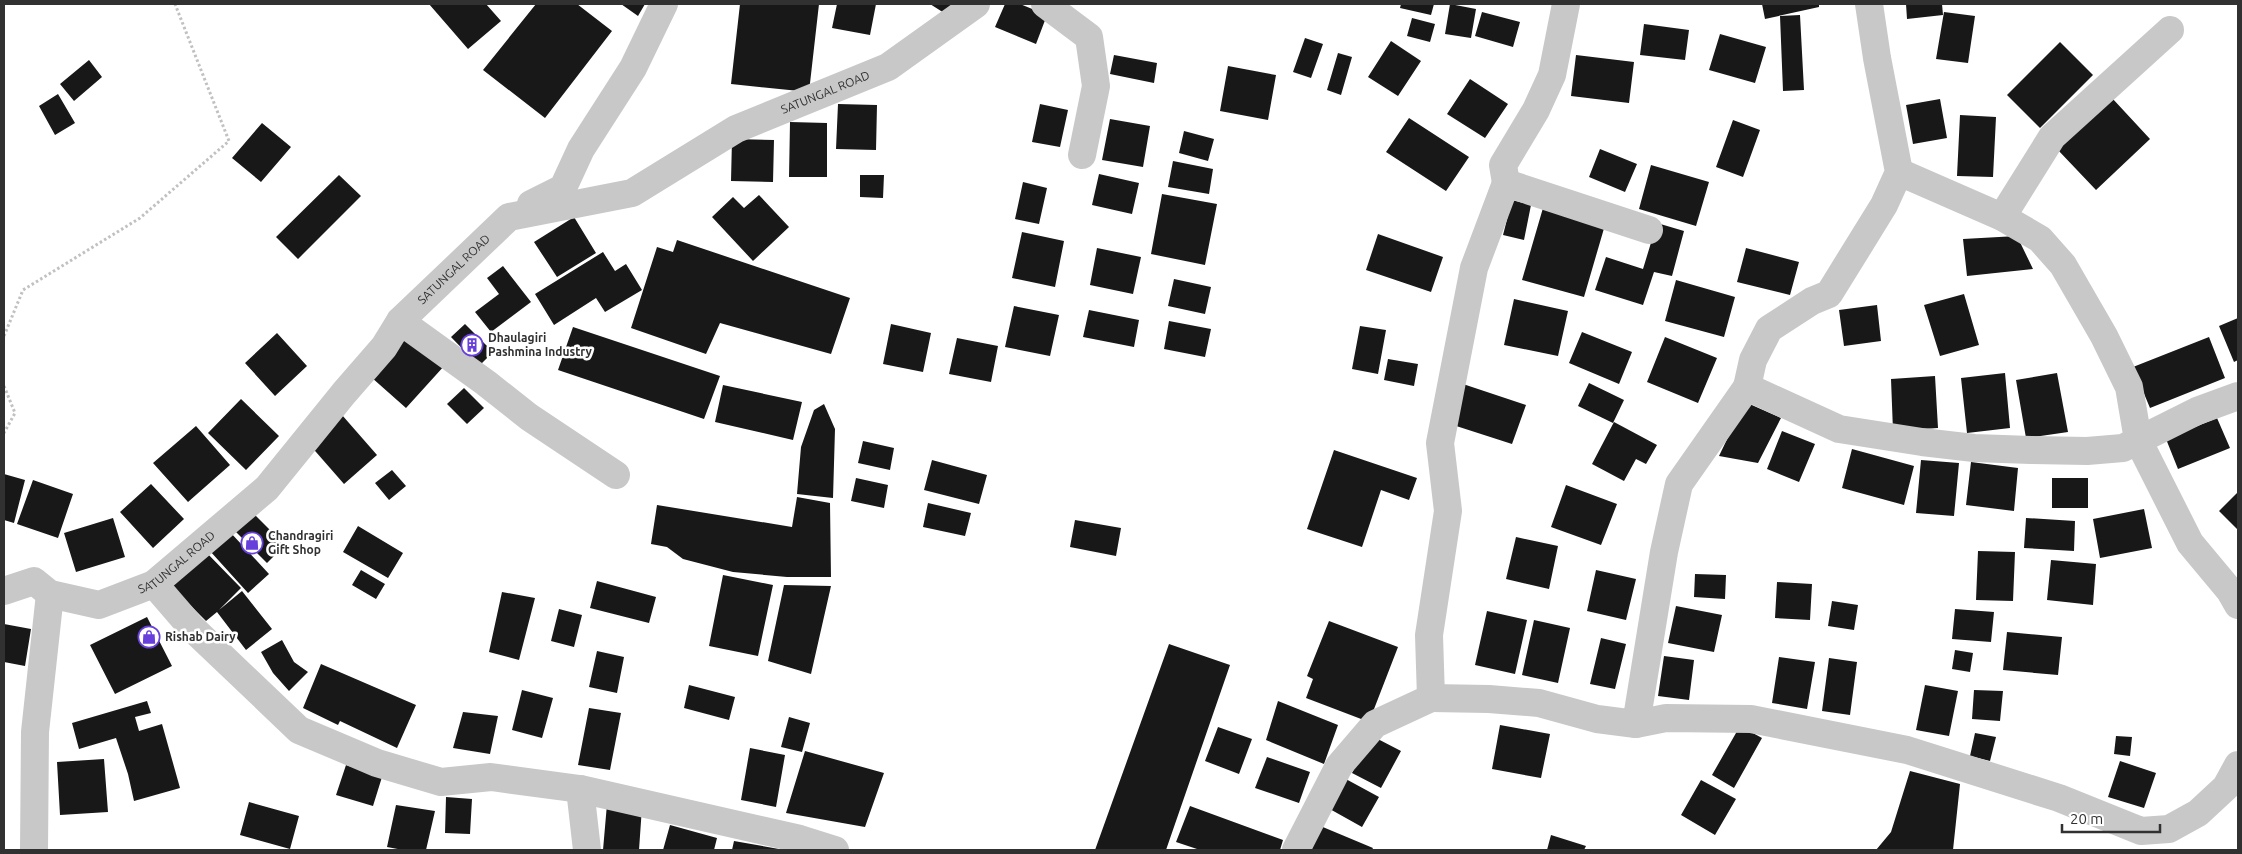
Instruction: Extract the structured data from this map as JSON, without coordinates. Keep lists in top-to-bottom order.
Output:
{
  "streets": {
    "street": ["SATUNGAL ROAD"]
  },
  "places": {
    "building": ["Dhaulagiri Pashmina Industry"],
    "shop": ["Chandragiri Gift Shop", "Rishab Dairy"]
  },
  "scale_bar": "20 m"
}
